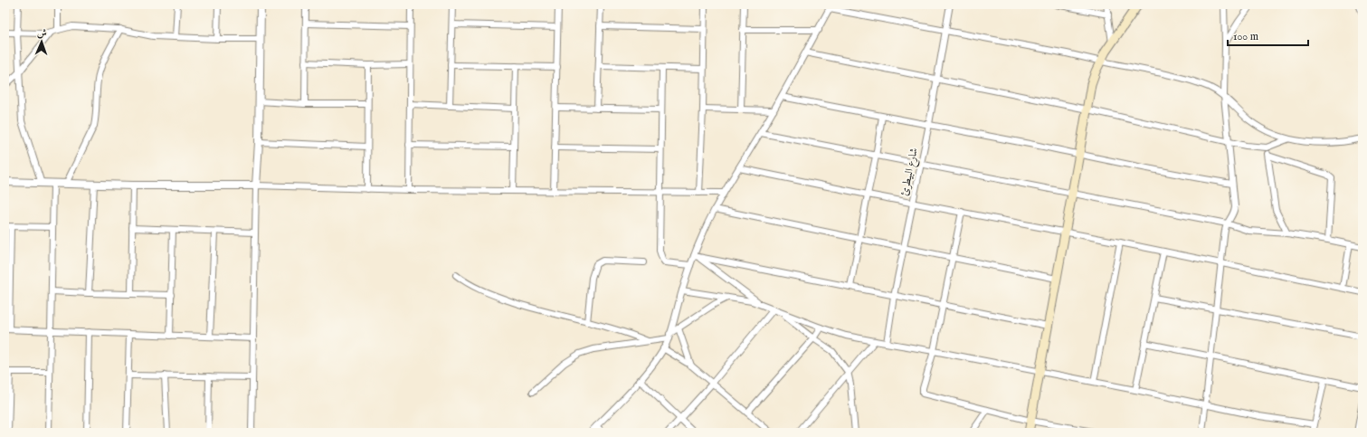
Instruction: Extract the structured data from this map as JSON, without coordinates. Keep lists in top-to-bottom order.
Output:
{
  "streets": {
    "street": ["شارع البيطرئ"]
  },
  "scale_bar": "100 m",
  "north": "top"
}
